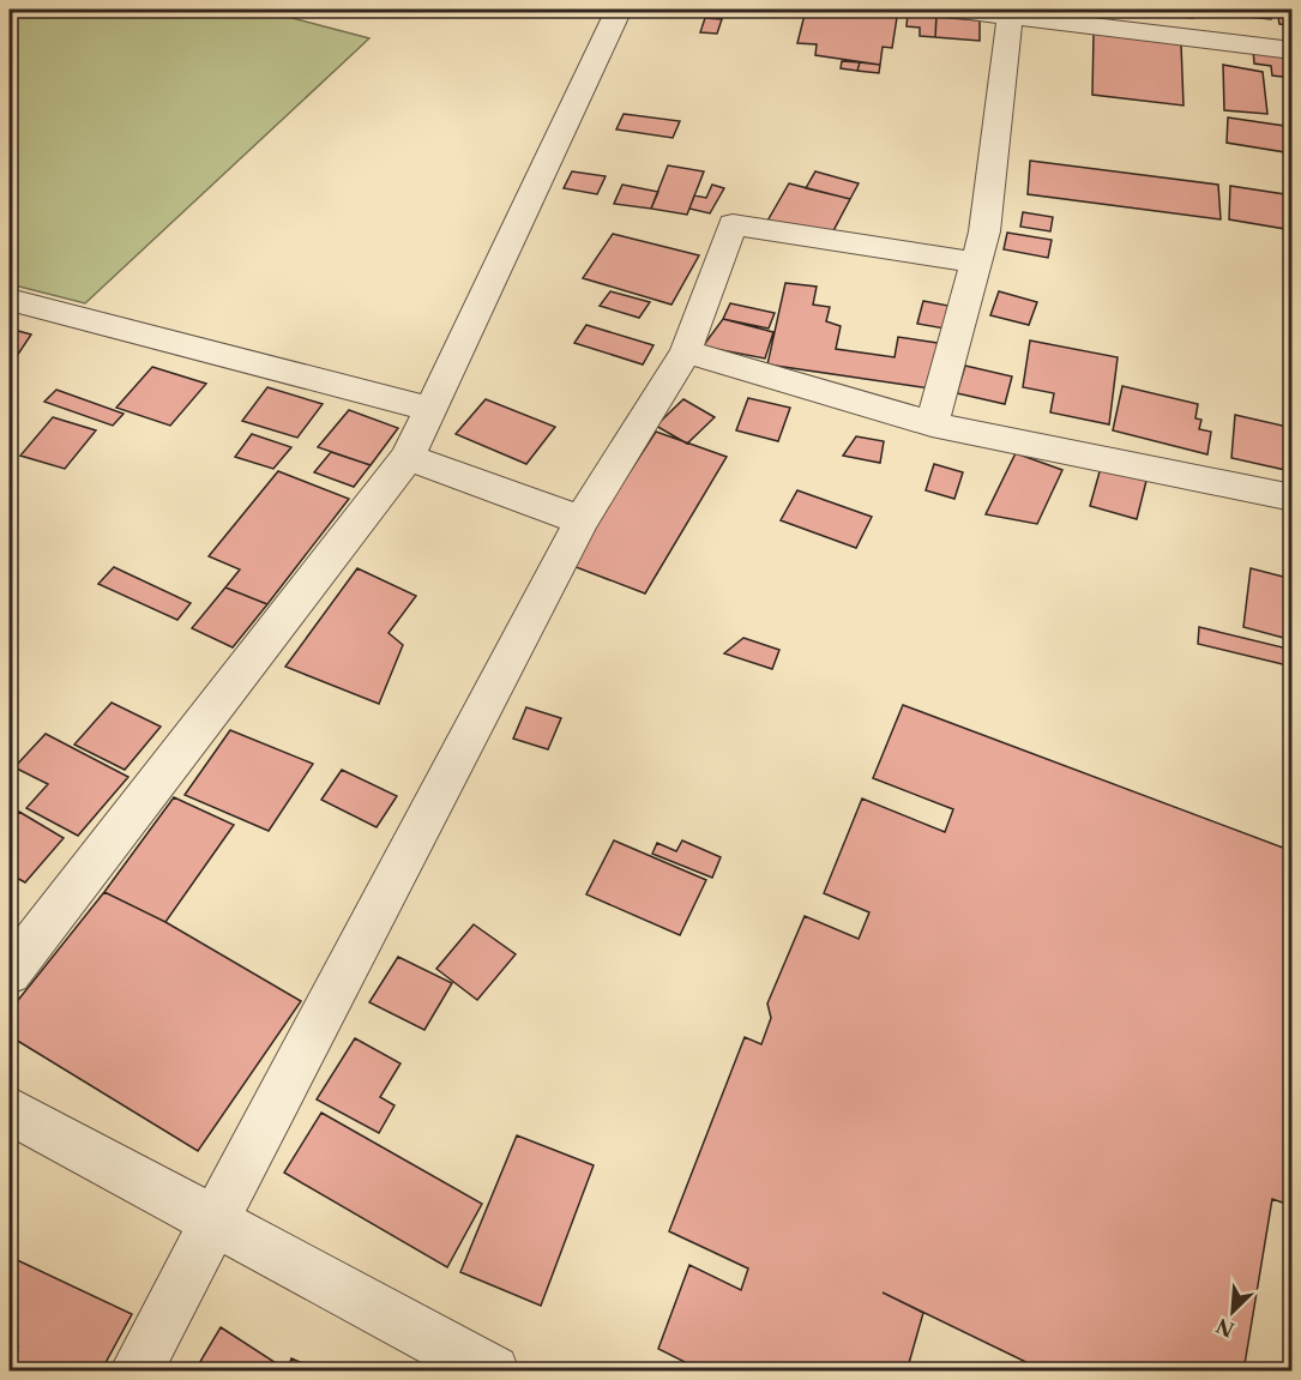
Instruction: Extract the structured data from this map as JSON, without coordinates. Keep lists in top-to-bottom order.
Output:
{
  "north": "bottom left"
}
